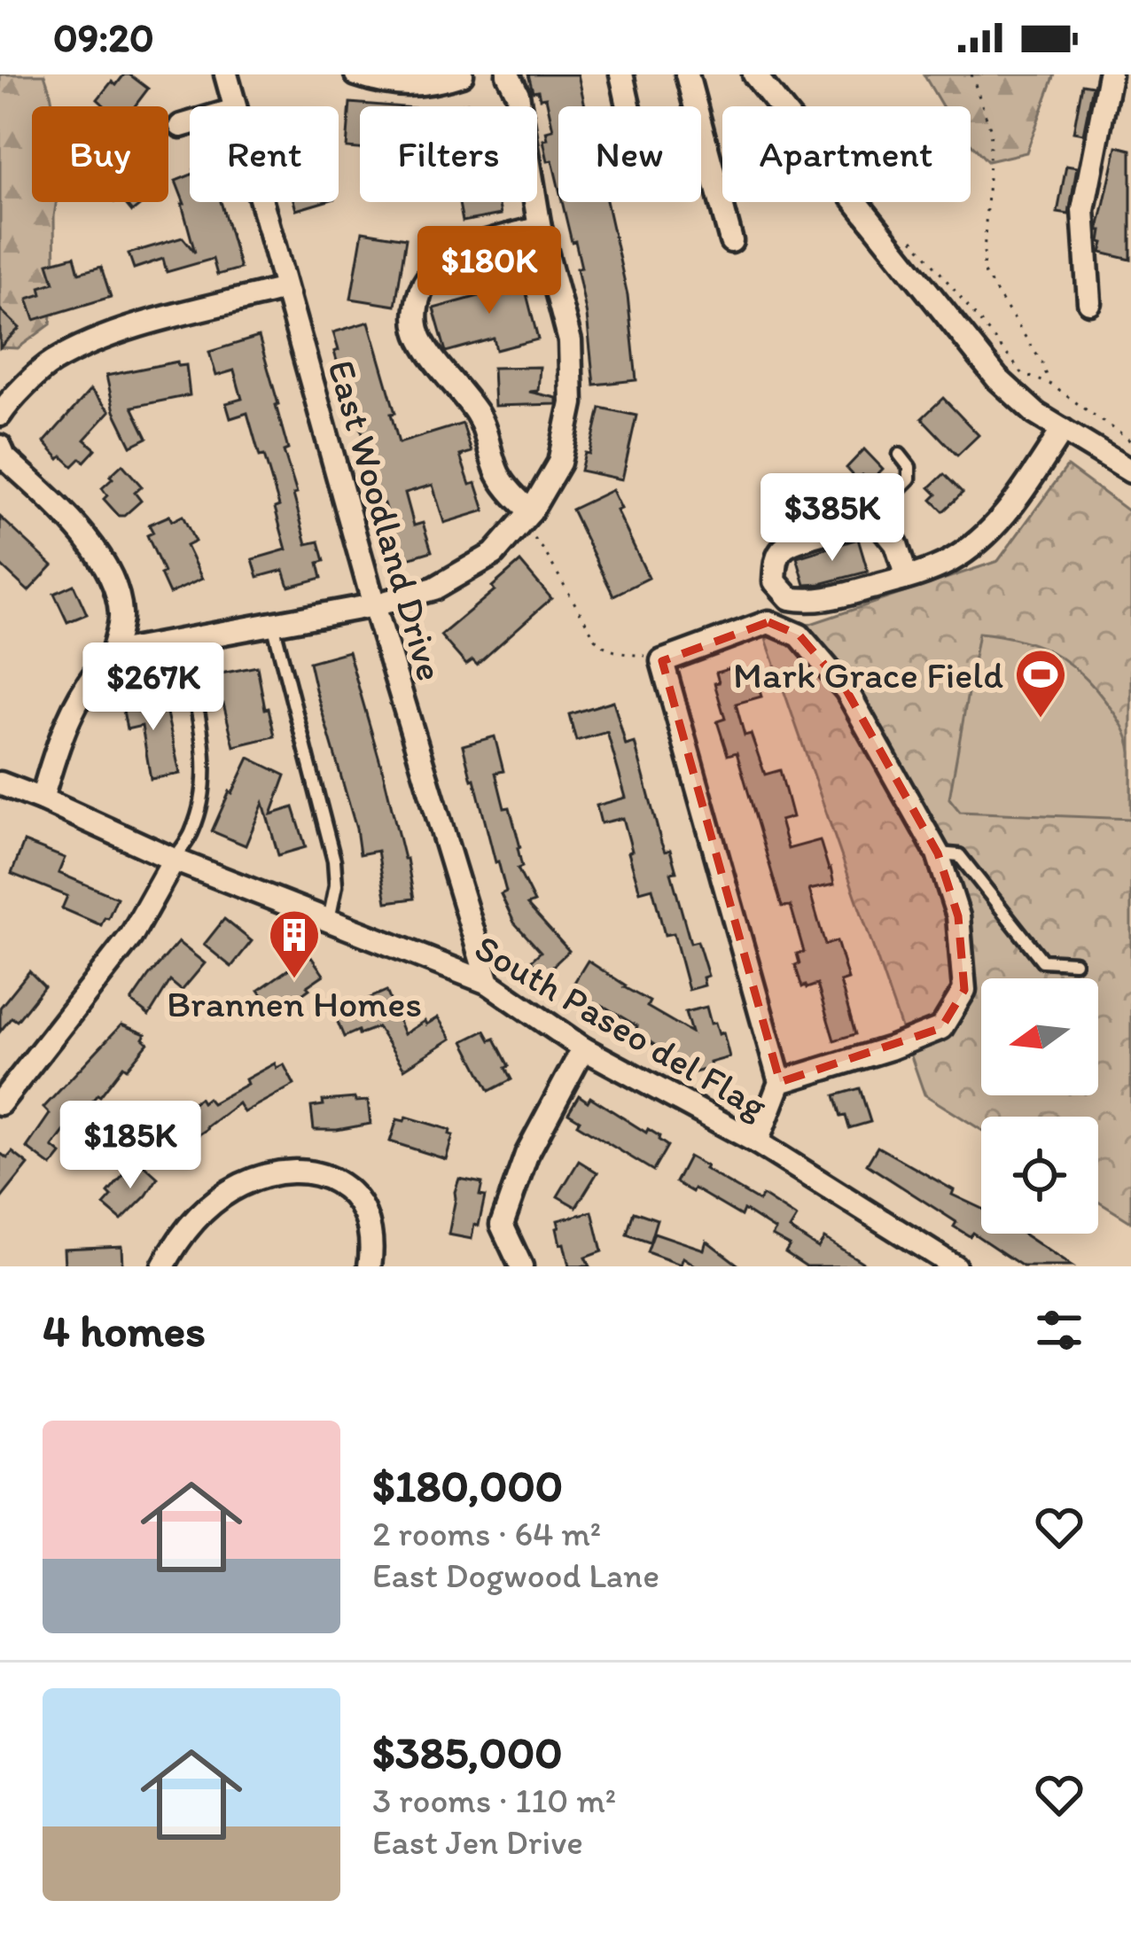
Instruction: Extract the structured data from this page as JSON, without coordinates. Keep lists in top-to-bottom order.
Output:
{
  "streets": {
    "street": ["East Woodland Drive", "South Paseo del Flag"]
  },
  "crossings": [
    ["East Woodland Drive", "South Paseo del Flag"]
  ],
  "places": {
    "sports": ["Mark Grace Field"],
    "building": ["Brannen Homes"]
  },
  "north": "left",
  "page": {
    "status": "09:20",
    "chip": [
      "Buy",
      "Rent",
      "Filters",
      "New",
      "Apartment"
    ],
    "price": [
      "$180K",
      "$385K",
      "$267K",
      "$185K"
    ],
    "heading": "4 homes",
    "list": [
      {
        "name": "$180,000",
        "note": "2 rooms · 64 m² · East Dogwood Lane"
      },
      {
        "name": "$385,000",
        "note": "3 rooms · 110 m² · East Jen Drive"
      }
    ]
  }
}
